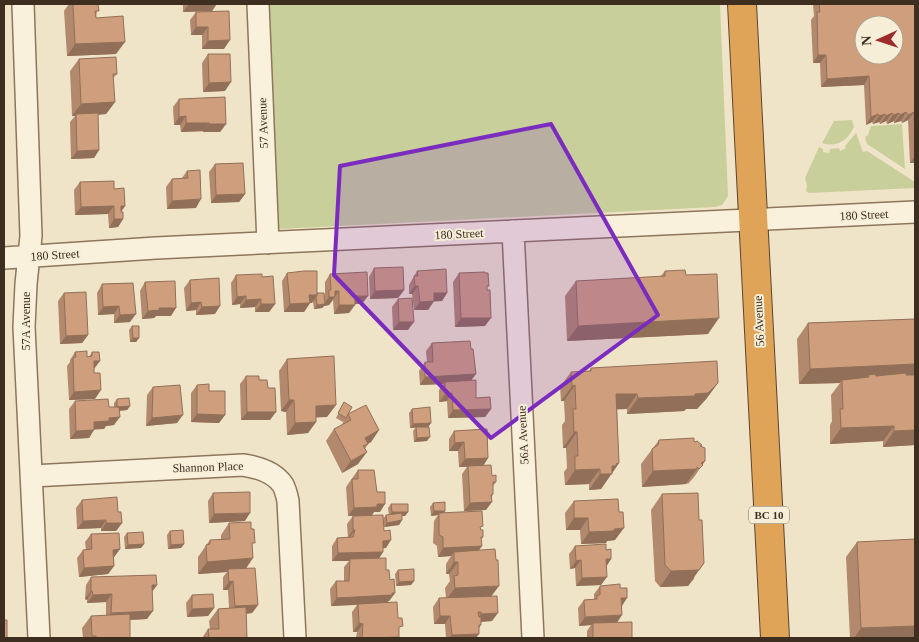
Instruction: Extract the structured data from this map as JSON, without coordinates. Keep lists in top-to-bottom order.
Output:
{
  "streets": {
    "highway": ["56 Avenue", "BC 10"],
    "street": [
      "57 Avenue",
      "180 Street",
      "57A Avenue",
      "56A Avenue",
      "Shannon Place"
    ]
  },
  "crossings": [
    ["57 Avenue", "180 Street"],
    ["180 Street", "57A Avenue"],
    ["180 Street", "56 Avenue"],
    ["180 Street", "56A Avenue"],
    ["57A Avenue", "Shannon Place"]
  ],
  "north": "left"
}
